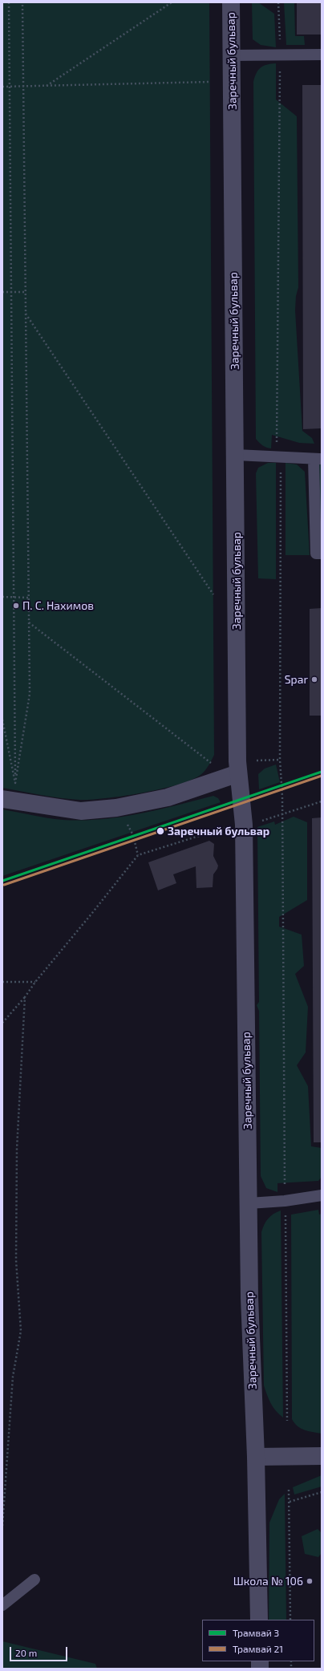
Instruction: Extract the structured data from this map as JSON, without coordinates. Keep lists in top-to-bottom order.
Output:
{
  "streets": {
    "street": ["Заречный бульвар"]
  },
  "places": [
    "П. С. Нахимов",
    "Spar",
    "Заречный бульвар",
    "Школа № 106"
  ],
  "lines": ["tram line 3", "tram line 21"],
  "legend": ["Трамвай 3", "Трамвай 21"],
  "scale_bar": "20 m"
}
